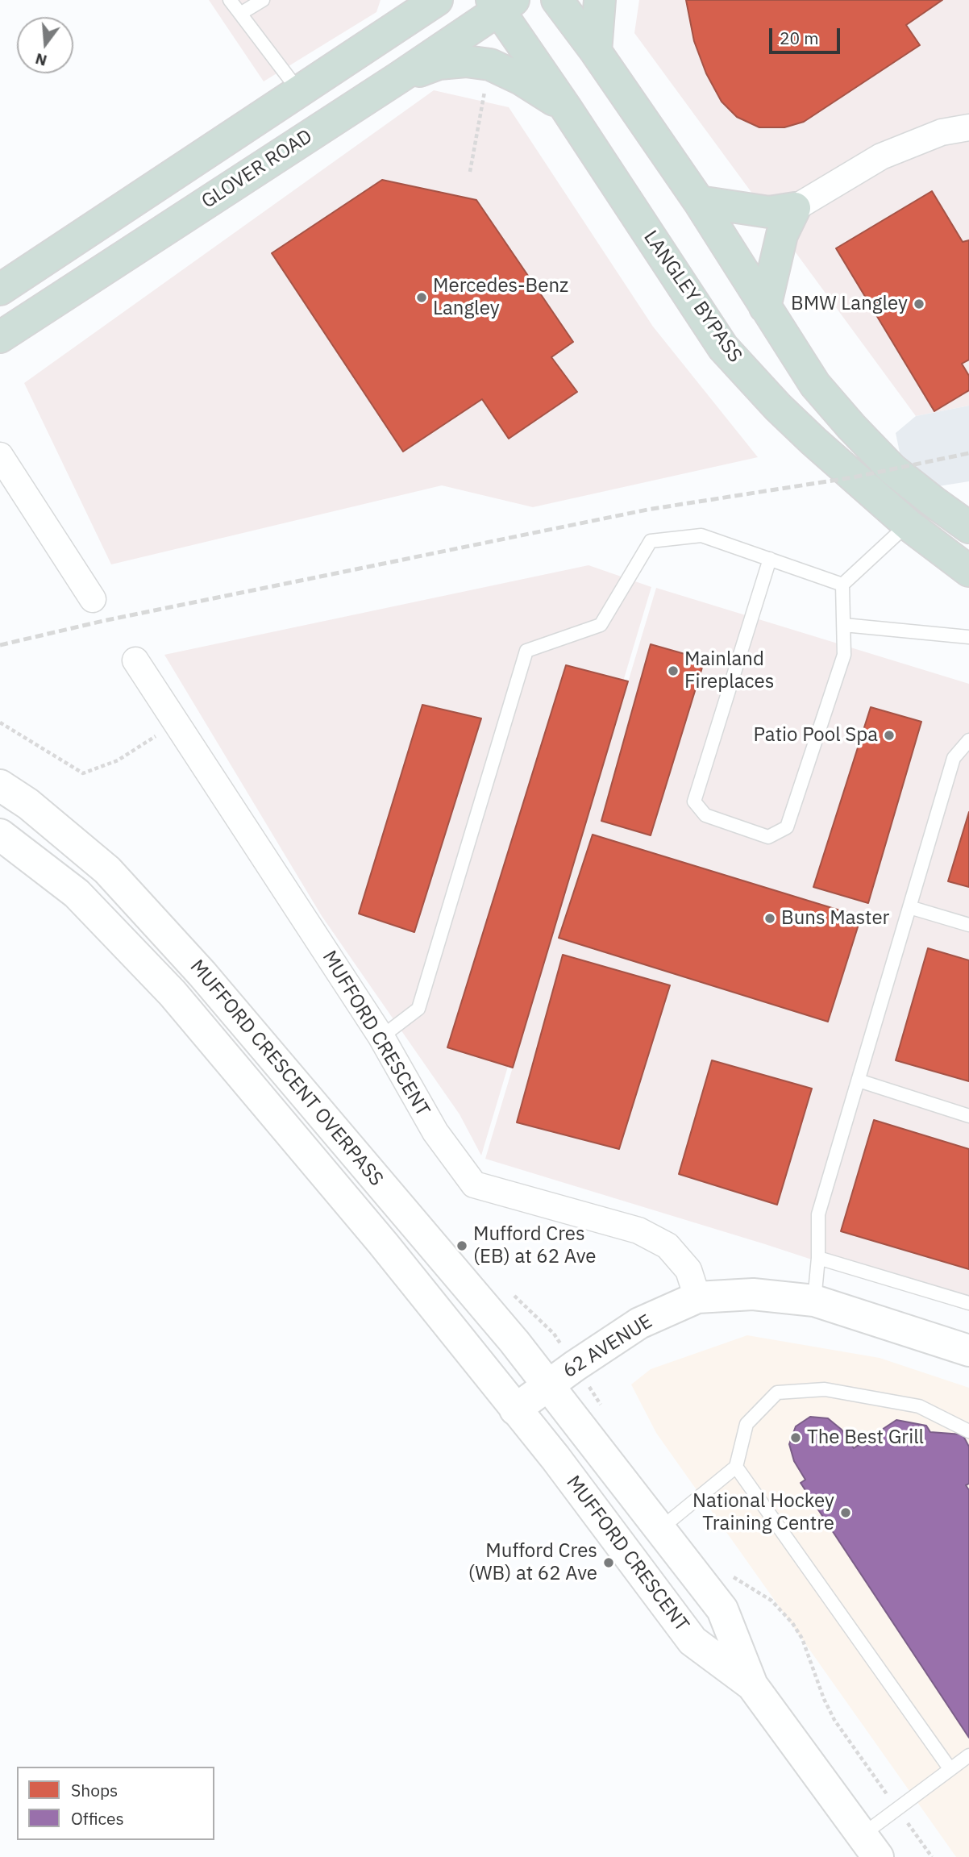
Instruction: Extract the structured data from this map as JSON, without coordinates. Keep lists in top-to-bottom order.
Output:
{
  "streets": {
    "highway": ["GLOVER ROAD", "LANGLEY BYPASS"],
    "main road": ["MUFFORD CRESCENT", "MUFFORD CRESCENT OVERPASS", "62 AVENUE"]
  },
  "crossings": [
    ["GLOVER ROAD", "LANGLEY BYPASS"],
    ["MUFFORD CRESCENT", "MUFFORD CRESCENT OVERPASS"],
    ["MUFFORD CRESCENT", "62 AVENUE"],
    ["MUFFORD CRESCENT OVERPASS", "62 AVENUE"]
  ],
  "places": [
    "Mercedes-Benz Langley",
    "BMW Langley",
    "Mainland Fireplaces",
    "Patio Pool Spa",
    "Buns Master",
    "Mufford Cres (EB) at 62 Ave",
    "The Best Grill",
    "National Hockey Training Centre",
    "Mufford Cres (WB) at 62 Ave"
  ],
  "legend": ["Shops", "Offices"],
  "scale_bar": "20 m",
  "north": "bottom"
}
